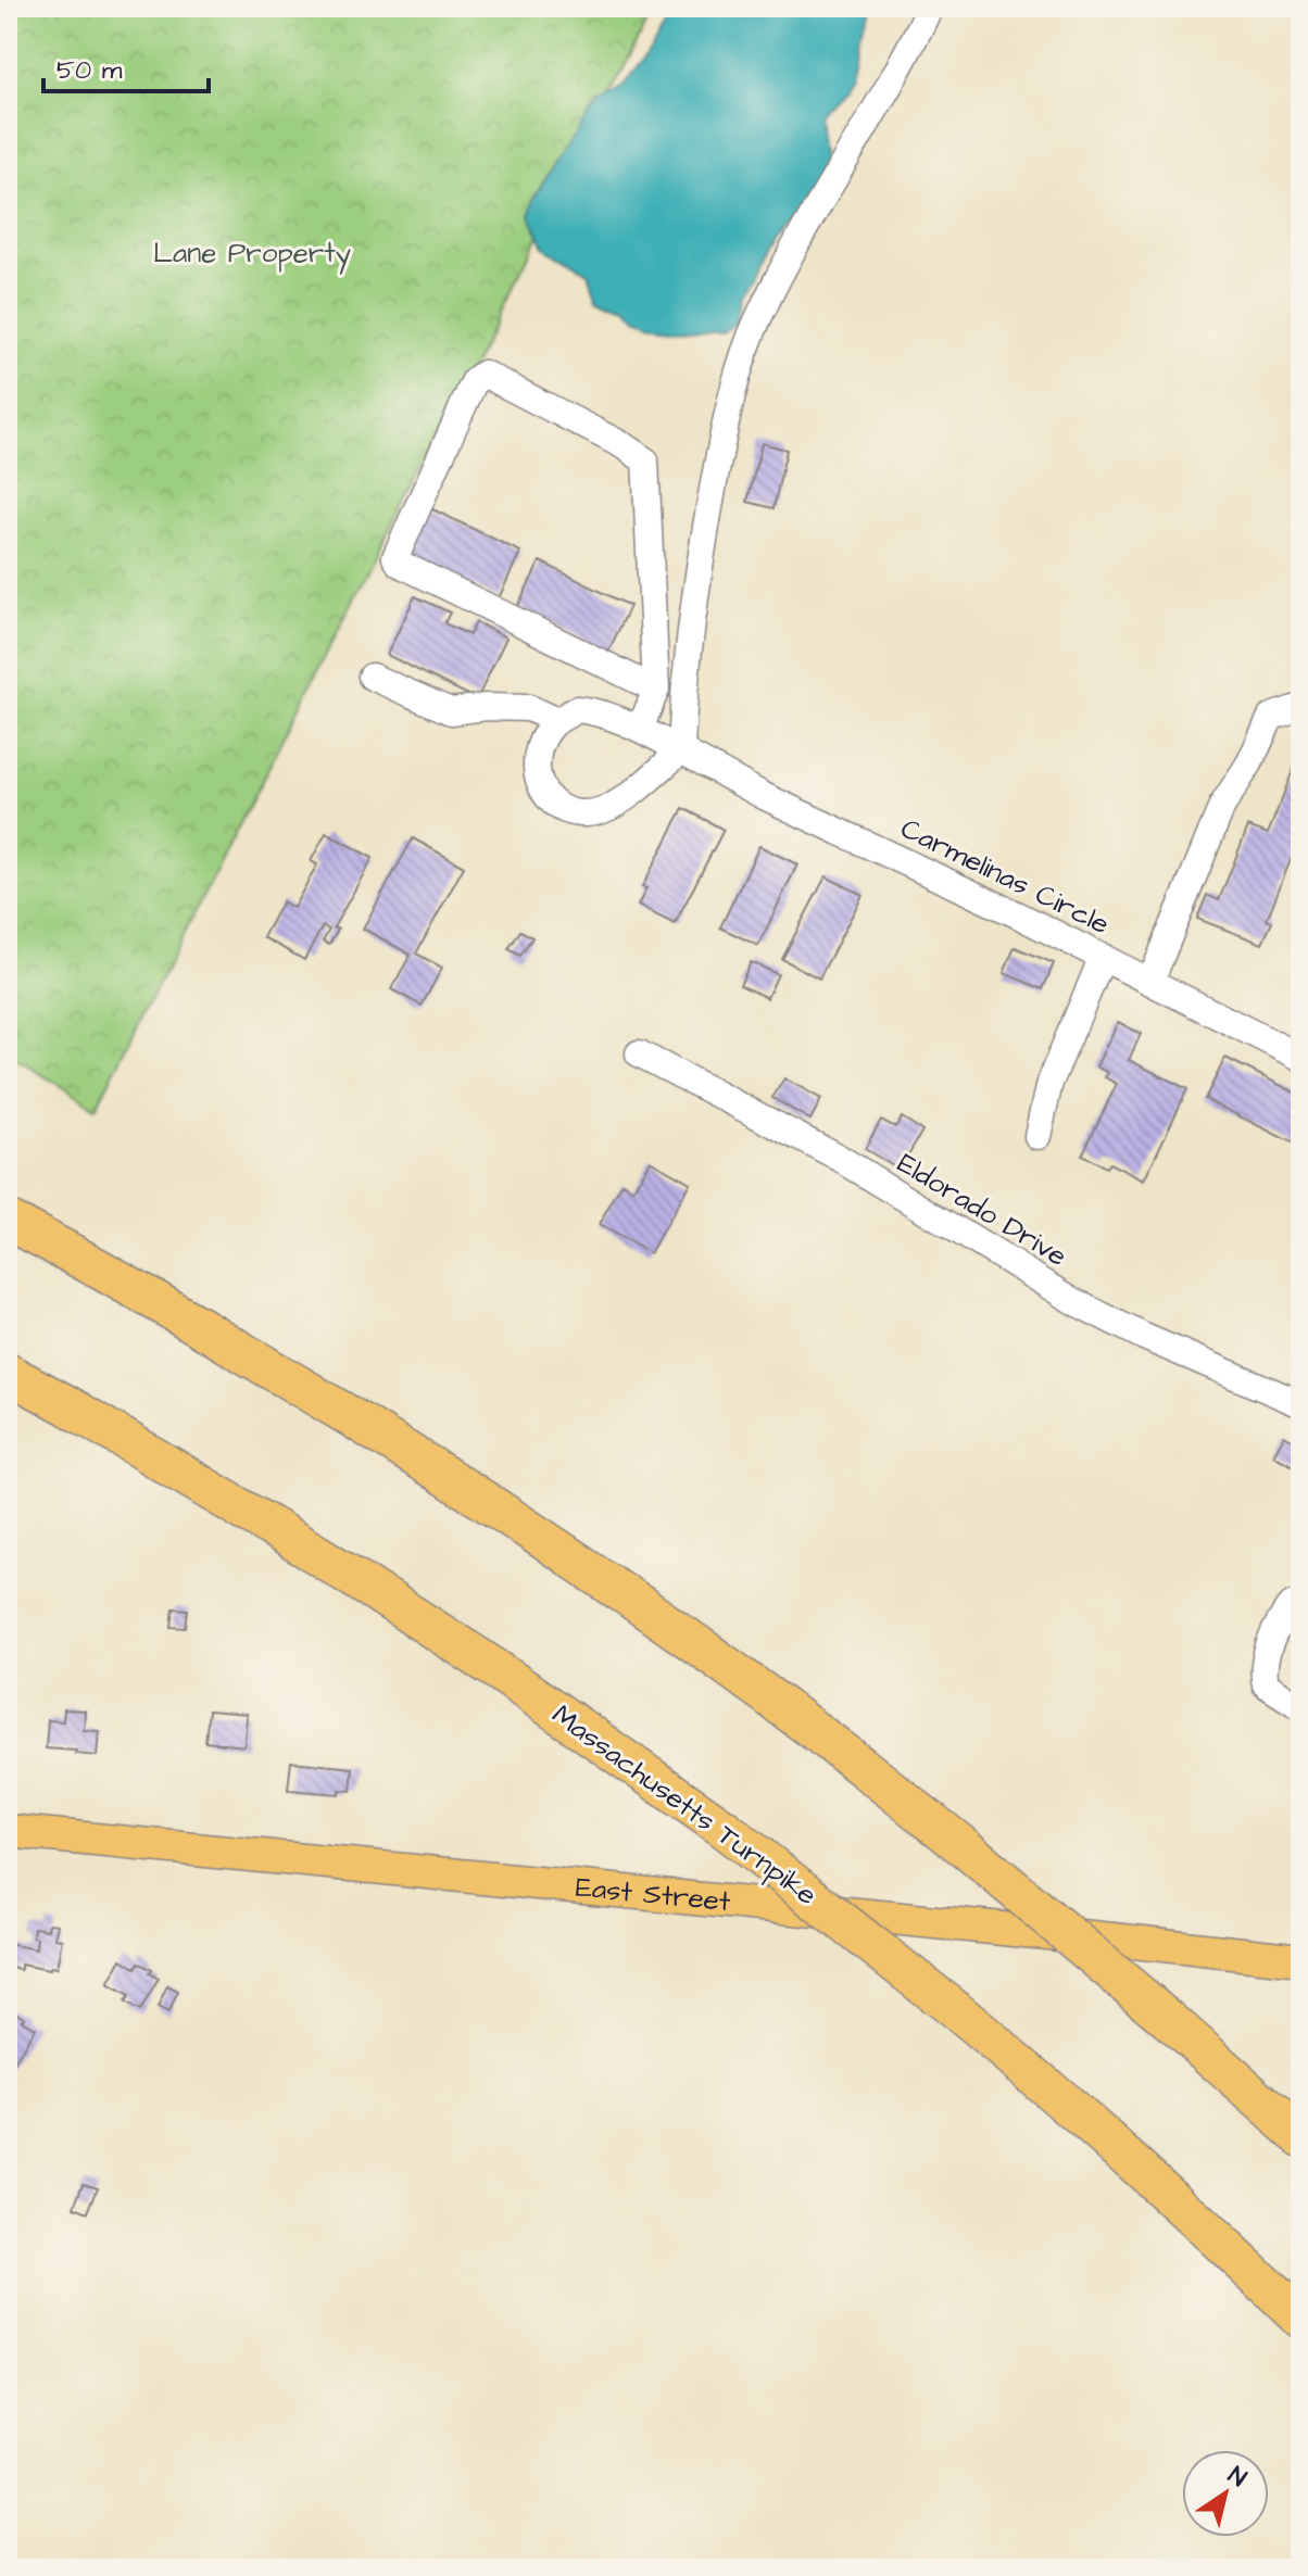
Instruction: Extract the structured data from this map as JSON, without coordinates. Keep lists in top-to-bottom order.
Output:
{
  "streets": {
    "highway": ["Massachusetts Turnpike"],
    "main road": ["East Street"],
    "street": ["Carmelinas Circle", "Eldorado Drive"]
  },
  "parks": ["Lane Property"],
  "scale_bar": "50 m",
  "north": "top right"
}
